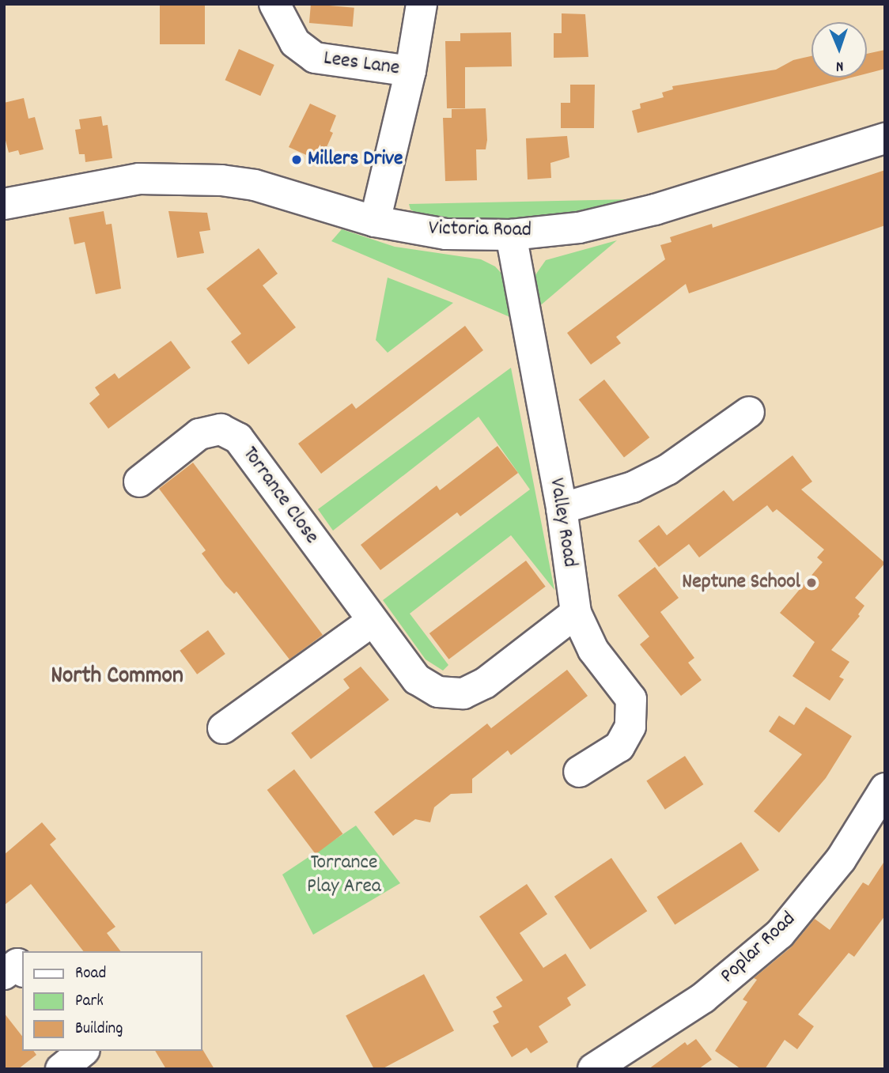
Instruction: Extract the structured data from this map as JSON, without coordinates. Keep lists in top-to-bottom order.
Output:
{
  "streets": {
    "street": [
      "Lees Lane",
      "Victoria Road",
      "Torrance Close",
      "Valley Road",
      "Poplar Road"
    ]
  },
  "crossings": [
    ["Victoria Road", "Valley Road"],
    ["Torrance Close", "Valley Road"]
  ],
  "districts": ["North Common"],
  "parks": ["Torrance Play Area"],
  "places": ["Millers Drive", "Neptune School"],
  "legend": ["Road", "Park", "Building"],
  "north": "bottom"
}
